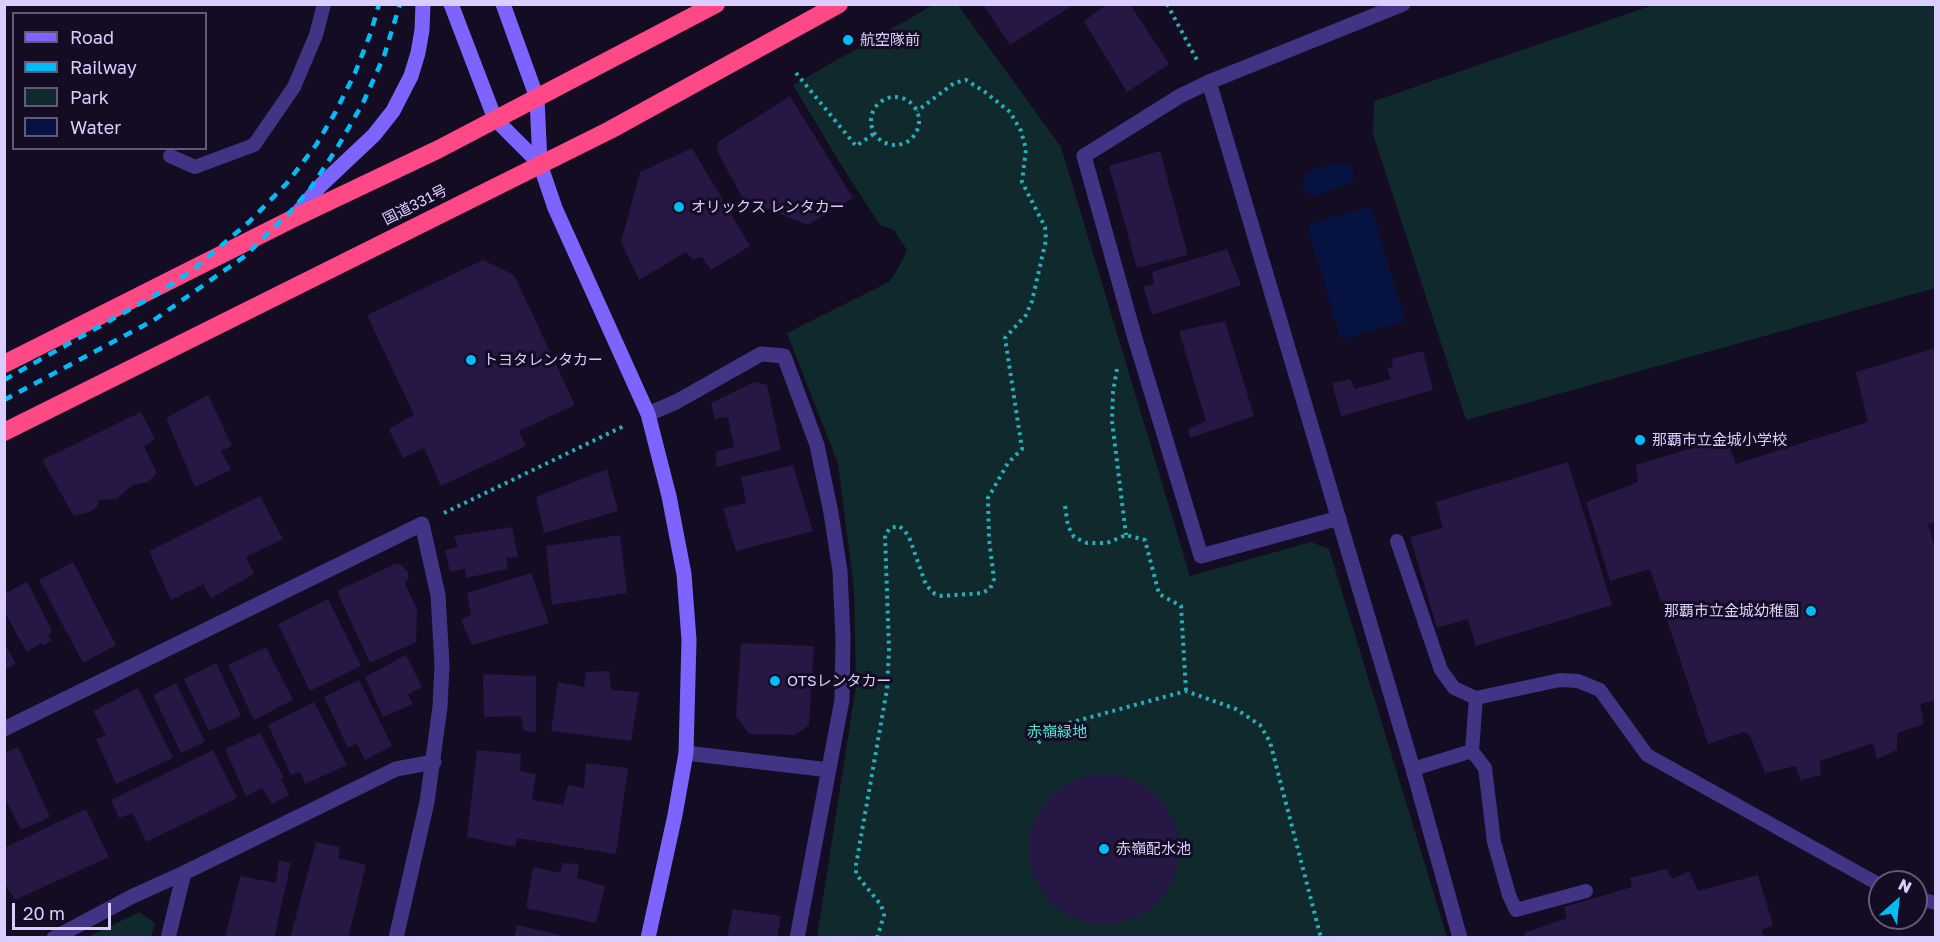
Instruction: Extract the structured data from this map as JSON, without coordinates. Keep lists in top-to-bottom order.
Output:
{
  "streets": {
    "highway": ["国道331号"]
  },
  "parks": ["赤嶺緑地"],
  "places": [
    "航空隊前",
    "オリックス レンタカー",
    "トヨタレンタカー",
    "那覇市立金城小学校",
    "那覇市立金城幼稚園",
    "OTSレンタカー",
    "赤嶺配水池"
  ],
  "legend": [
    "Road",
    "Railway",
    "Park",
    "Water"
  ],
  "scale_bar": "20 m",
  "north": "top right"
}
